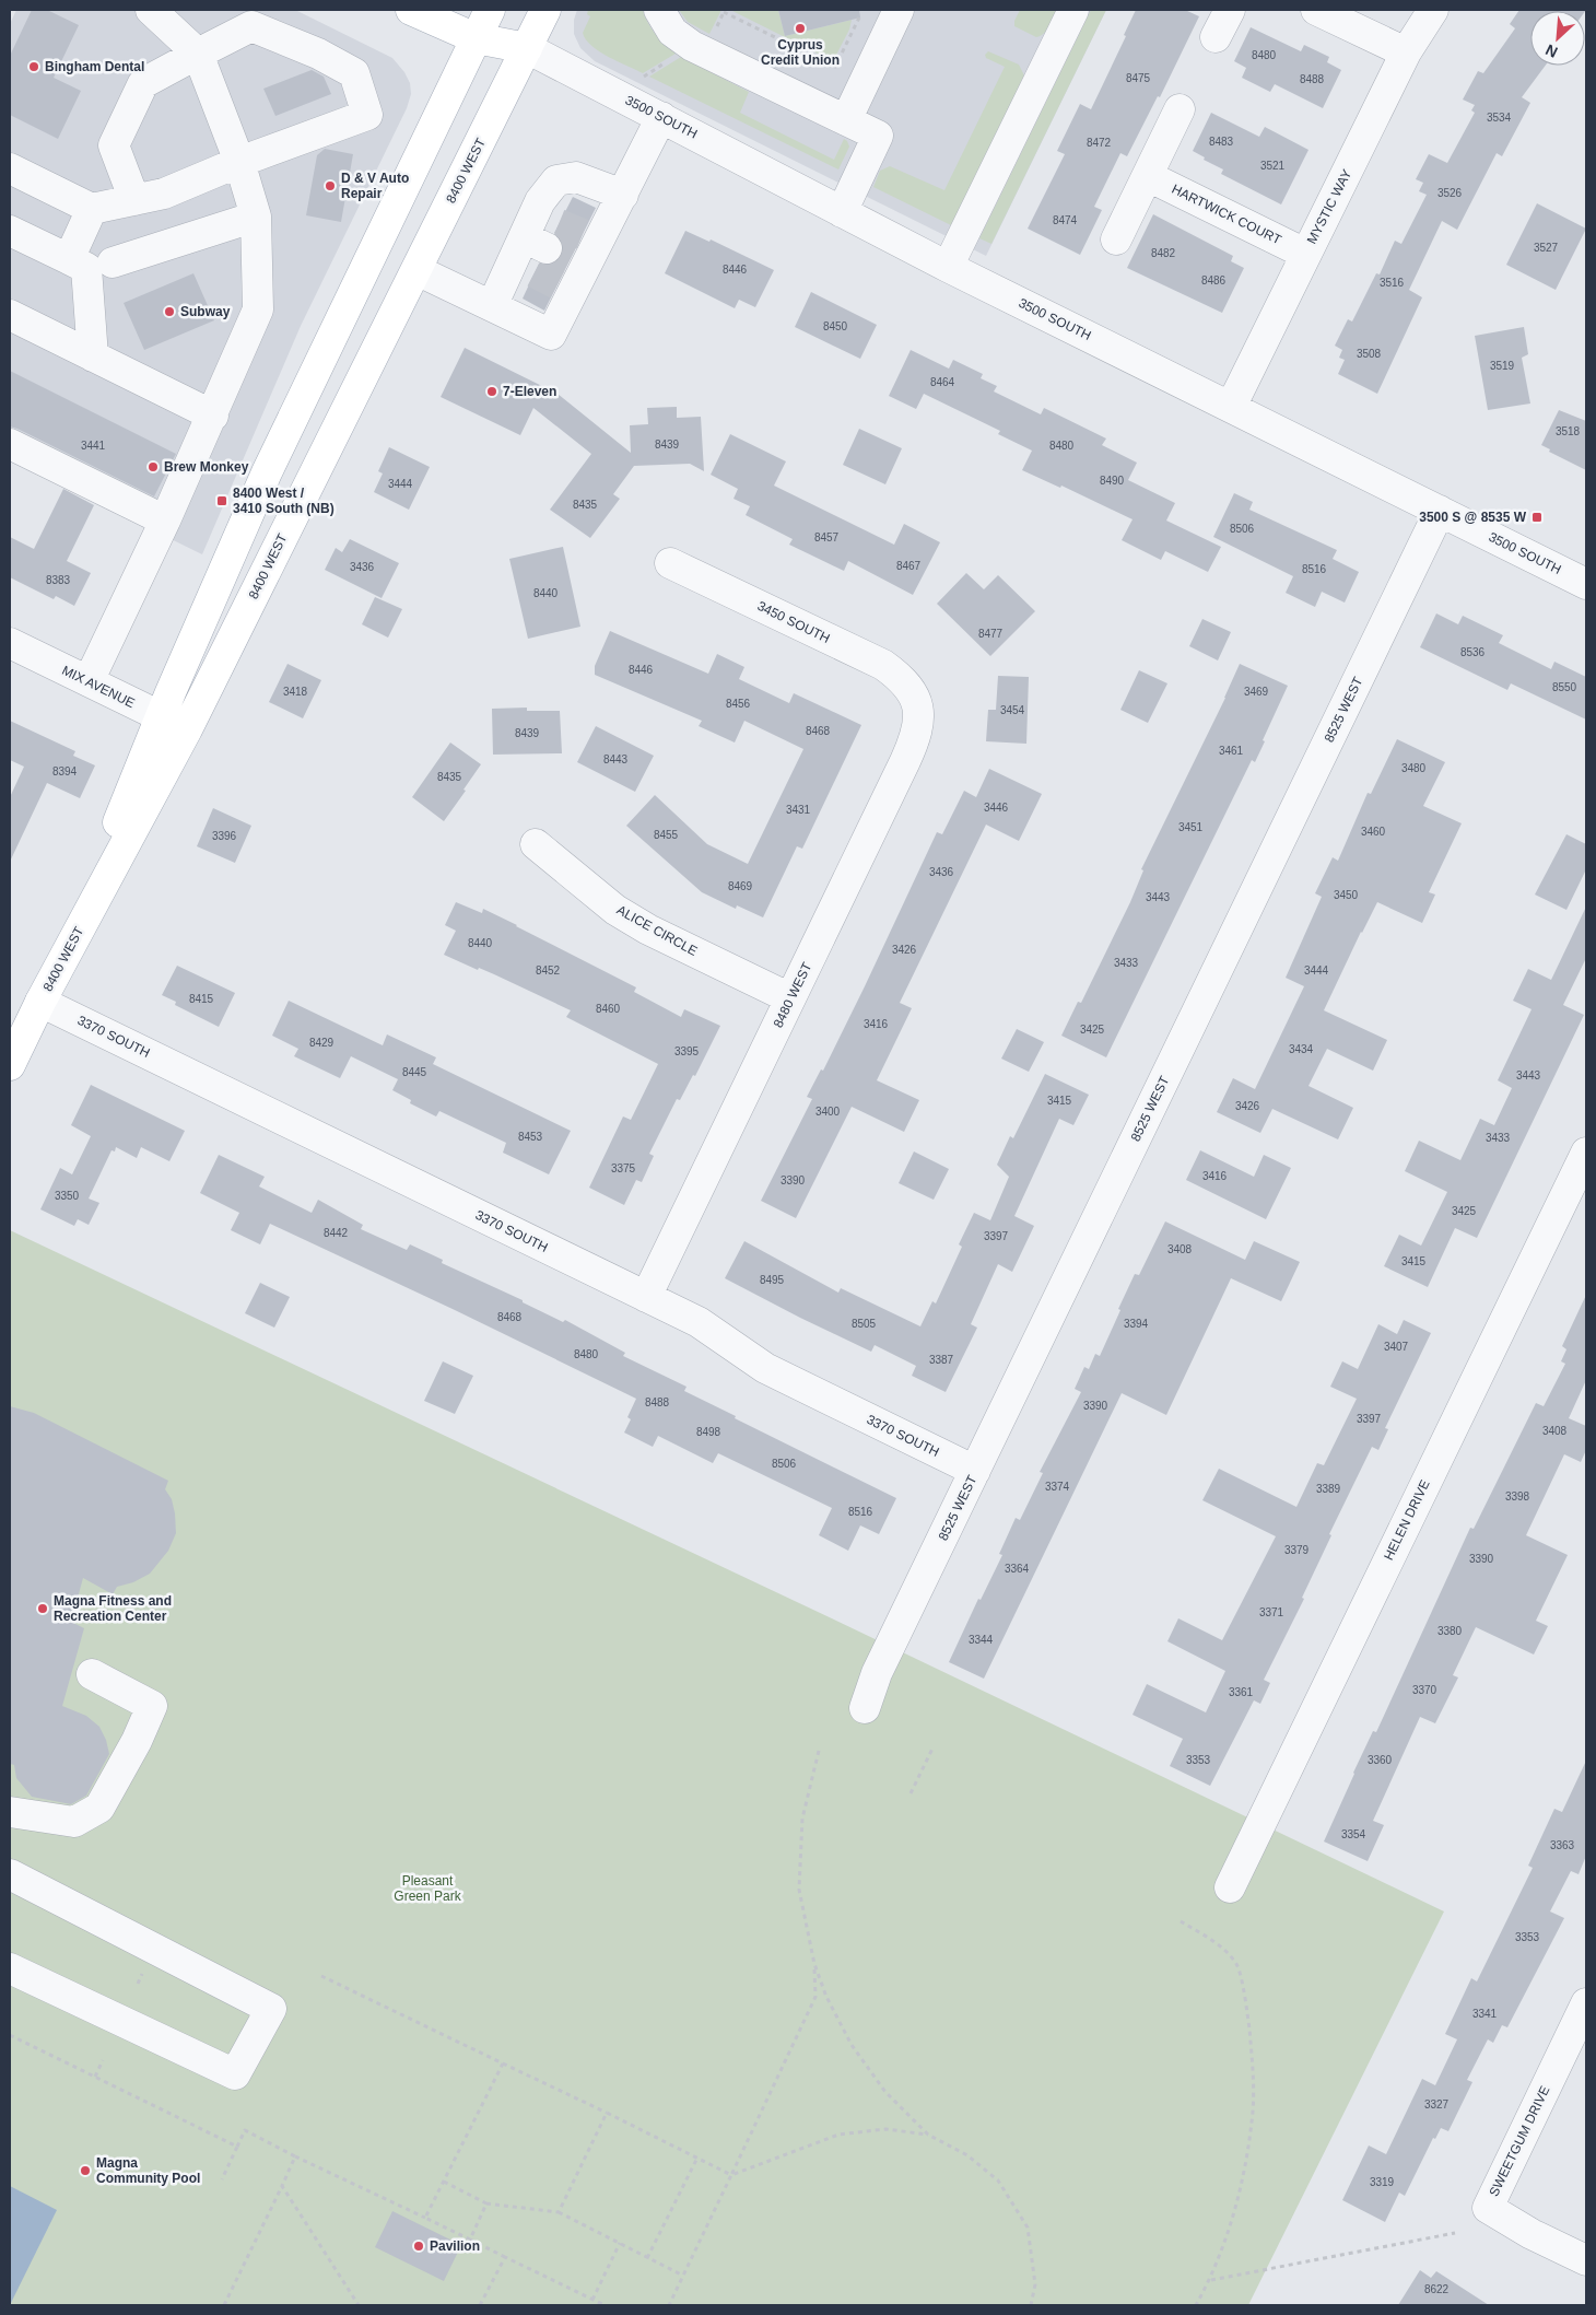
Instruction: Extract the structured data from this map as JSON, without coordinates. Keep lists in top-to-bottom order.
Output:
{
  "streets": {
    "main road": ["3500 SOUTH", "8400 WEST"],
    "street": [
      "MYSTIC WAY",
      "HARTWICK COURT",
      "3450 SOUTH",
      "MIX AVENUE",
      "8525 WEST",
      "ALICE CIRCLE",
      "8480 WEST",
      "3370 SOUTH",
      "HELEN DRIVE",
      "SWEETGUM DRIVE"
    ]
  },
  "crossings": [
    ["3500 SOUTH", "8400 WEST"],
    ["3500 SOUTH", "MYSTIC WAY"],
    ["3500 SOUTH", "8525 WEST"],
    ["8400 WEST", "MIX AVENUE"],
    ["8400 WEST", "3370 SOUTH"],
    ["MYSTIC WAY", "HARTWICK COURT"],
    ["3450 SOUTH", "8480 WEST"],
    ["8525 WEST", "3370 SOUTH"],
    ["ALICE CIRCLE", "8480 WEST"],
    ["8480 WEST", "3370 SOUTH"]
  ],
  "parks": ["Pleasant Green Park"],
  "places": {
    "other": [
      "Cyprus Credit Union",
      "Bingham Dental",
      "D & V Auto Repair",
      "Subway",
      "7-Eleven",
      "Brew Monkey",
      "Magna Fitness and Recreation Center",
      "Magna Community Pool",
      "Pavilion"
    ],
    "transit": ["8400 West / 3410 South (NB)", "3500 S @ 8535 W"]
  },
  "house_numbers": [
    "8480",
    "8475",
    "8488",
    "3534",
    "8483",
    "8472",
    "3521",
    "3526",
    "8474",
    "3527",
    "8482",
    "8446",
    "8486",
    "3516",
    "8450",
    "3508",
    "3519",
    "8464",
    "3518",
    "8439",
    "3441",
    "8480",
    "8490",
    "3444",
    "8435",
    "8506",
    "8457",
    "8467",
    "3436",
    "8516",
    "8383",
    "8440",
    "8477",
    "8536",
    "8446",
    "8550",
    "3418",
    "3469",
    "8456",
    "3454",
    "8468",
    "8439",
    "3461",
    "8443",
    "3480",
    "8394",
    "8435",
    "3446",
    "3431",
    "3451",
    "3460",
    "8455",
    "3396",
    "3436",
    "8469",
    "3450",
    "3443",
    "8440",
    "3426",
    "3433",
    "8452",
    "3444",
    "8415",
    "8460",
    "3416",
    "3425",
    "8429",
    "3434",
    "3395",
    "8445",
    "3443",
    "3415",
    "3426",
    "3400",
    "8453",
    "3433",
    "3375",
    "3416",
    "3390",
    "3350",
    "3425",
    "8442",
    "3397",
    "3408",
    "3415",
    "8495",
    "8468",
    "8505",
    "3394",
    "3407",
    "8480",
    "3387",
    "8488",
    "3390",
    "3397",
    "3408",
    "8498",
    "8506",
    "3374",
    "3389",
    "3398",
    "8516",
    "3379",
    "3390",
    "3364",
    "3371",
    "3380",
    "3344",
    "3370",
    "3361",
    "3353",
    "3360",
    "3354",
    "3363",
    "3353",
    "3341",
    "3327",
    "3319",
    "8622"
  ],
  "north": "bottom left"
}
